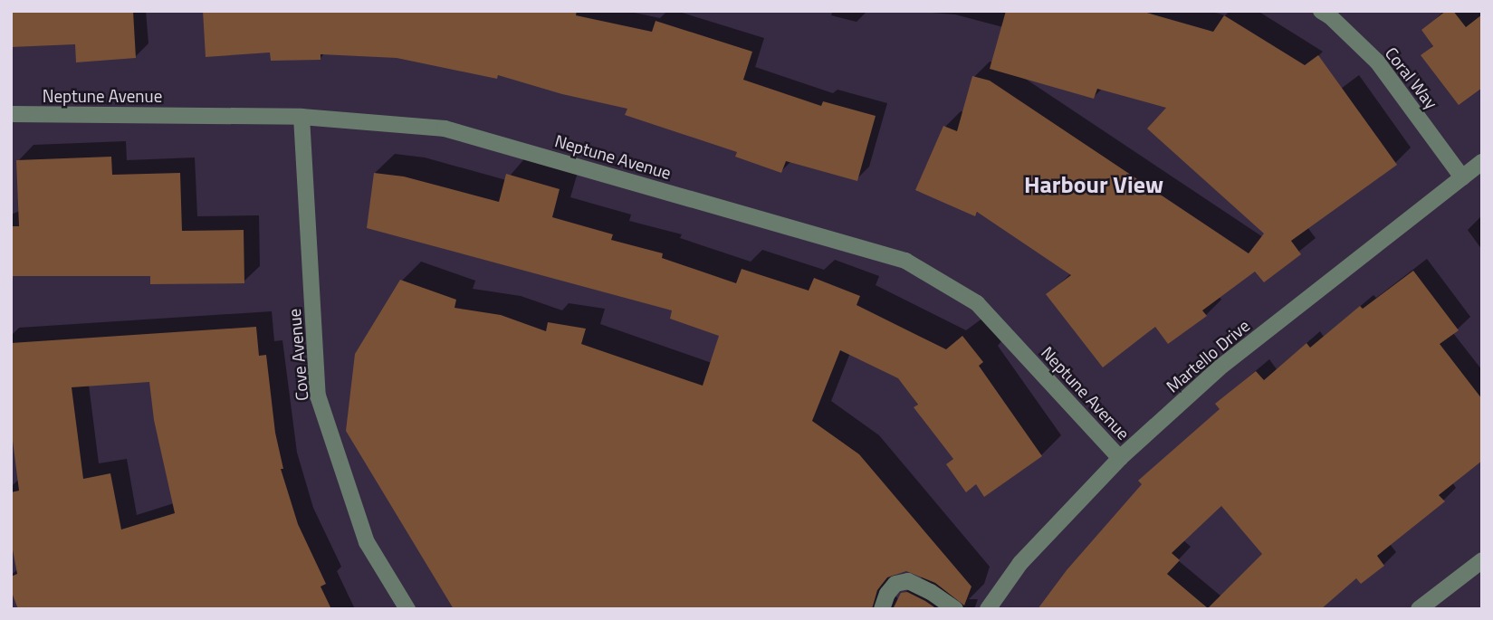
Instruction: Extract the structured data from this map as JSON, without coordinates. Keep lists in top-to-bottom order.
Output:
{
  "streets": {
    "street": [
      "Coral Way",
      "Neptune Avenue",
      "Cove Avenue",
      "Martello Drive"
    ]
  },
  "crossings": [
    ["Coral Way", "Martello Drive"],
    ["Neptune Avenue", "Cove Avenue"],
    ["Neptune Avenue", "Martello Drive"]
  ],
  "districts": ["Harbour View"]
}
